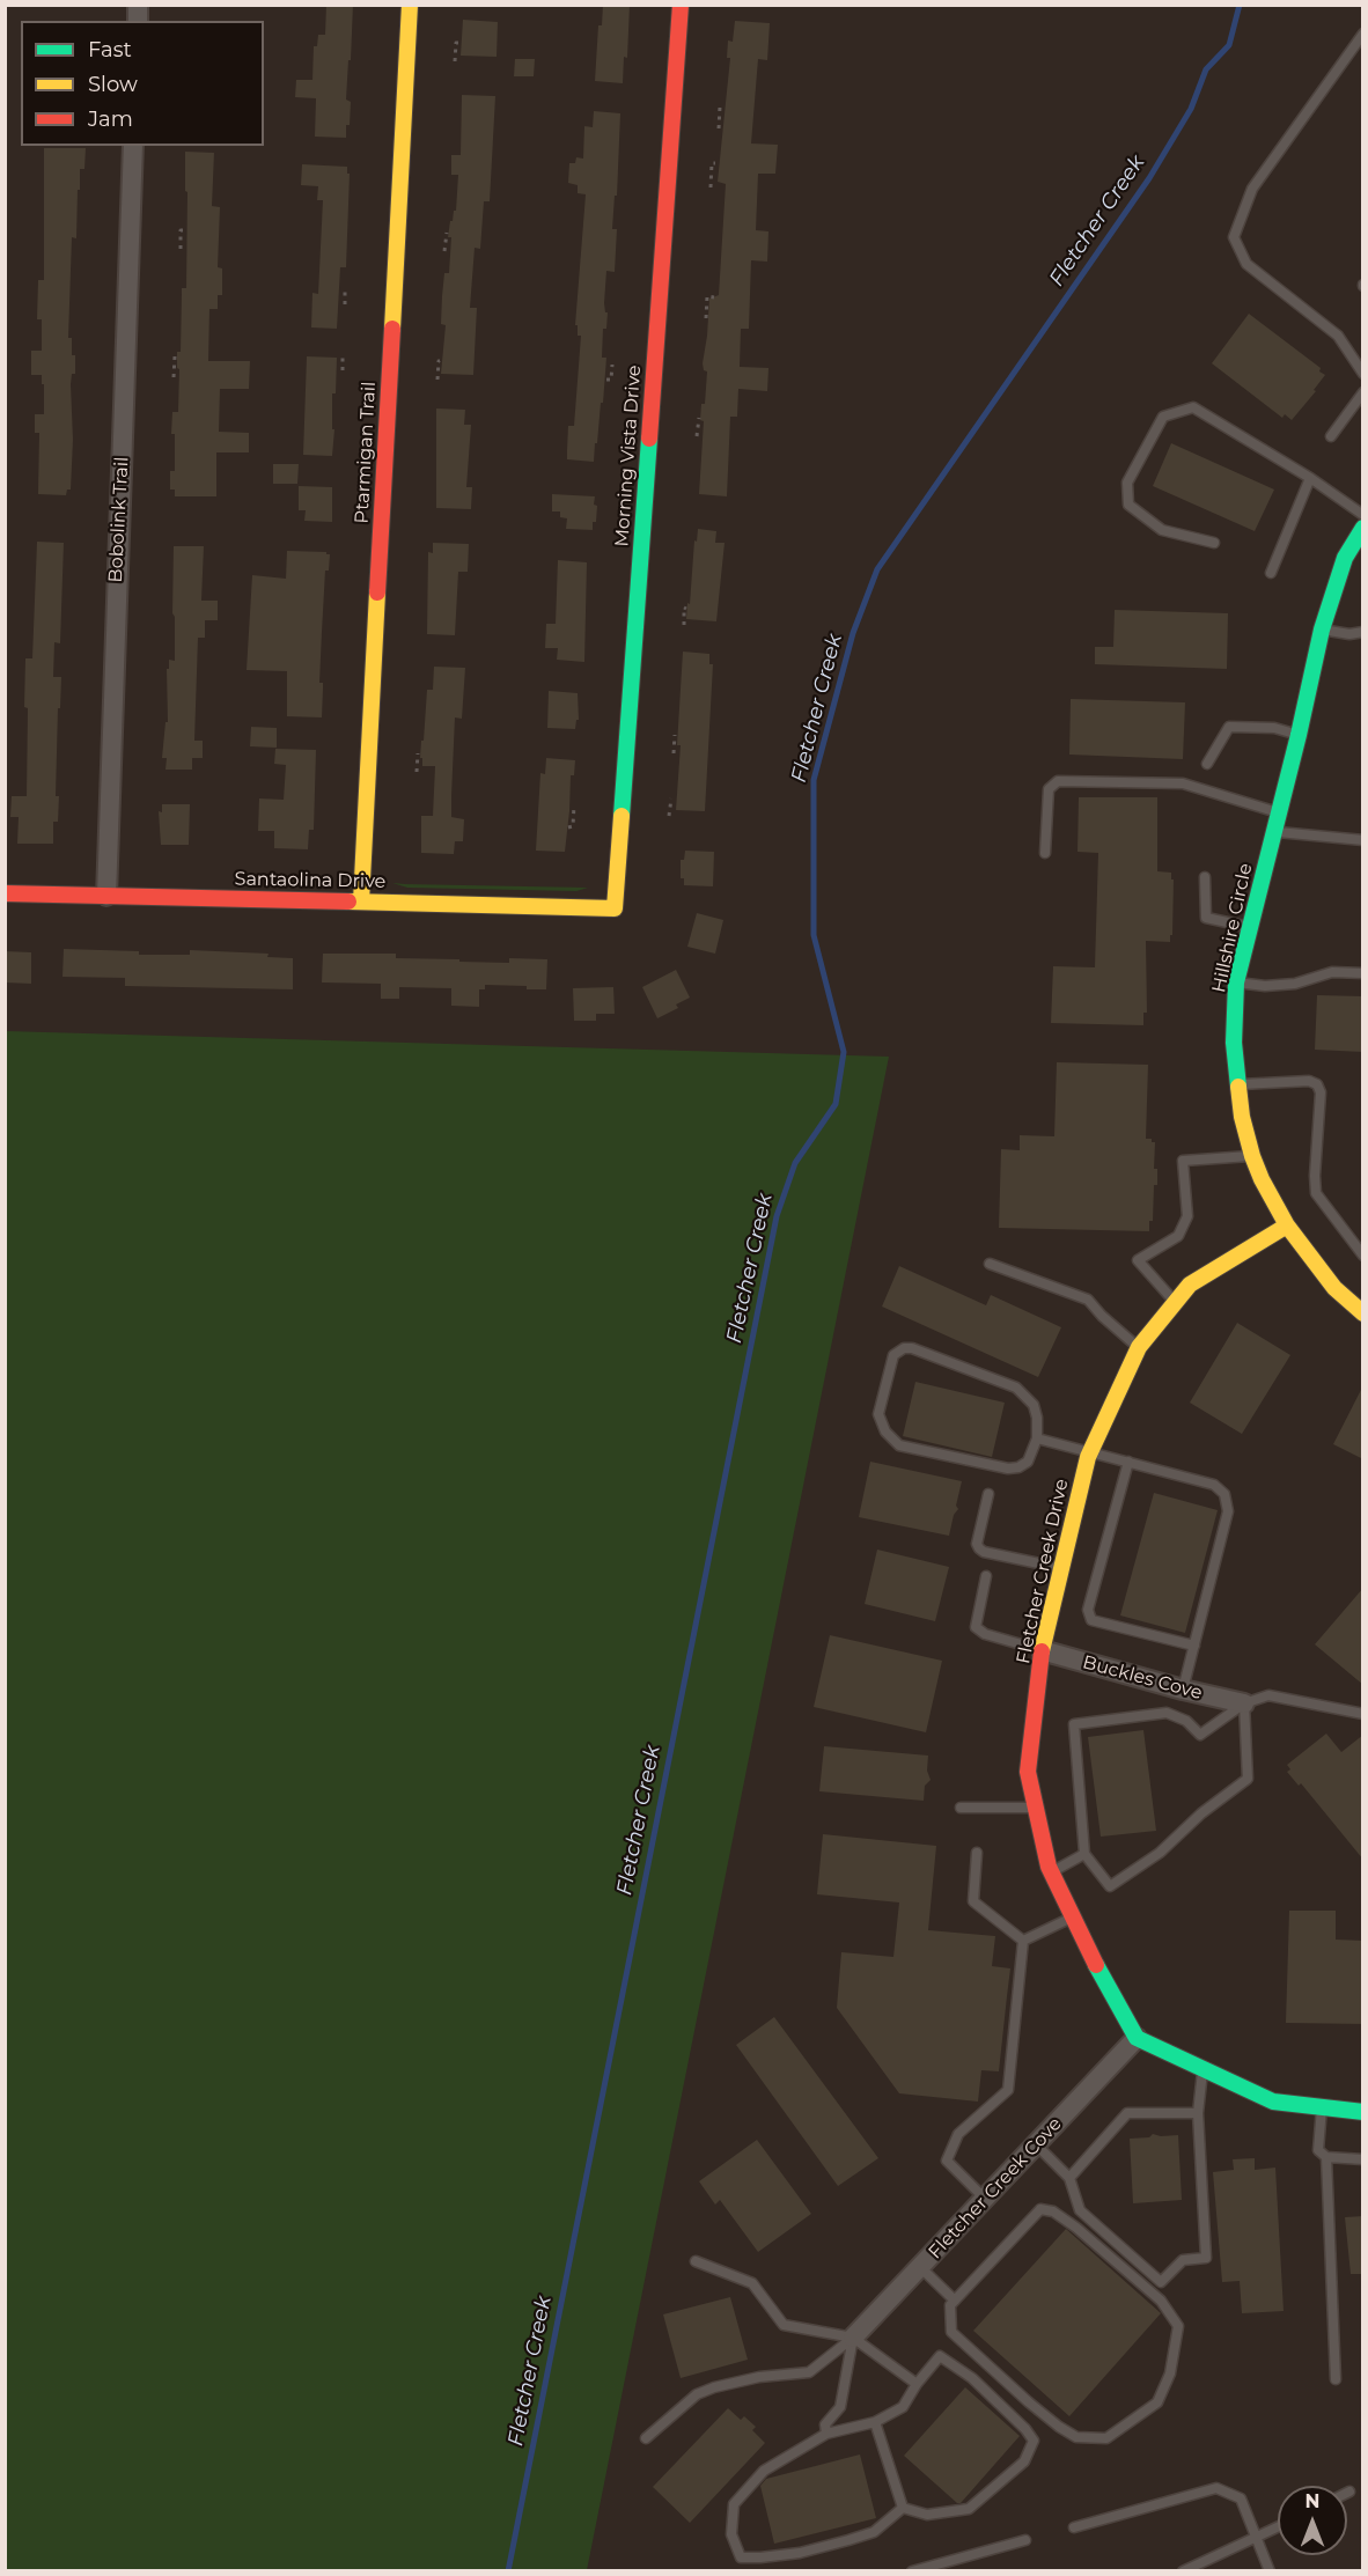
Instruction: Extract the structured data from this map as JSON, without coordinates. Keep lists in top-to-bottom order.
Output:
{
  "streets": {
    "street": [
      "Ptarmigan Trail",
      "Morning Vista Drive",
      "Bobolink Trail",
      "Santaolina Drive",
      "Hillshire Circle",
      "Fletcher Creek Drive",
      "Buckles Cove",
      "Fletcher Creek Cove"
    ]
  },
  "crossings": [
    ["Ptarmigan Trail", "Santaolina Drive"],
    ["Morning Vista Drive", "Santaolina Drive"],
    ["Bobolink Trail", "Santaolina Drive"],
    ["Hillshire Circle", "Fletcher Creek Drive"],
    ["Fletcher Creek Drive", "Buckles Cove"],
    ["Fletcher Creek Drive", "Fletcher Creek Cove"]
  ],
  "water": ["Fletcher Creek"],
  "legend": ["Fast", "Slow", "Jam"],
  "north": "top"
}
